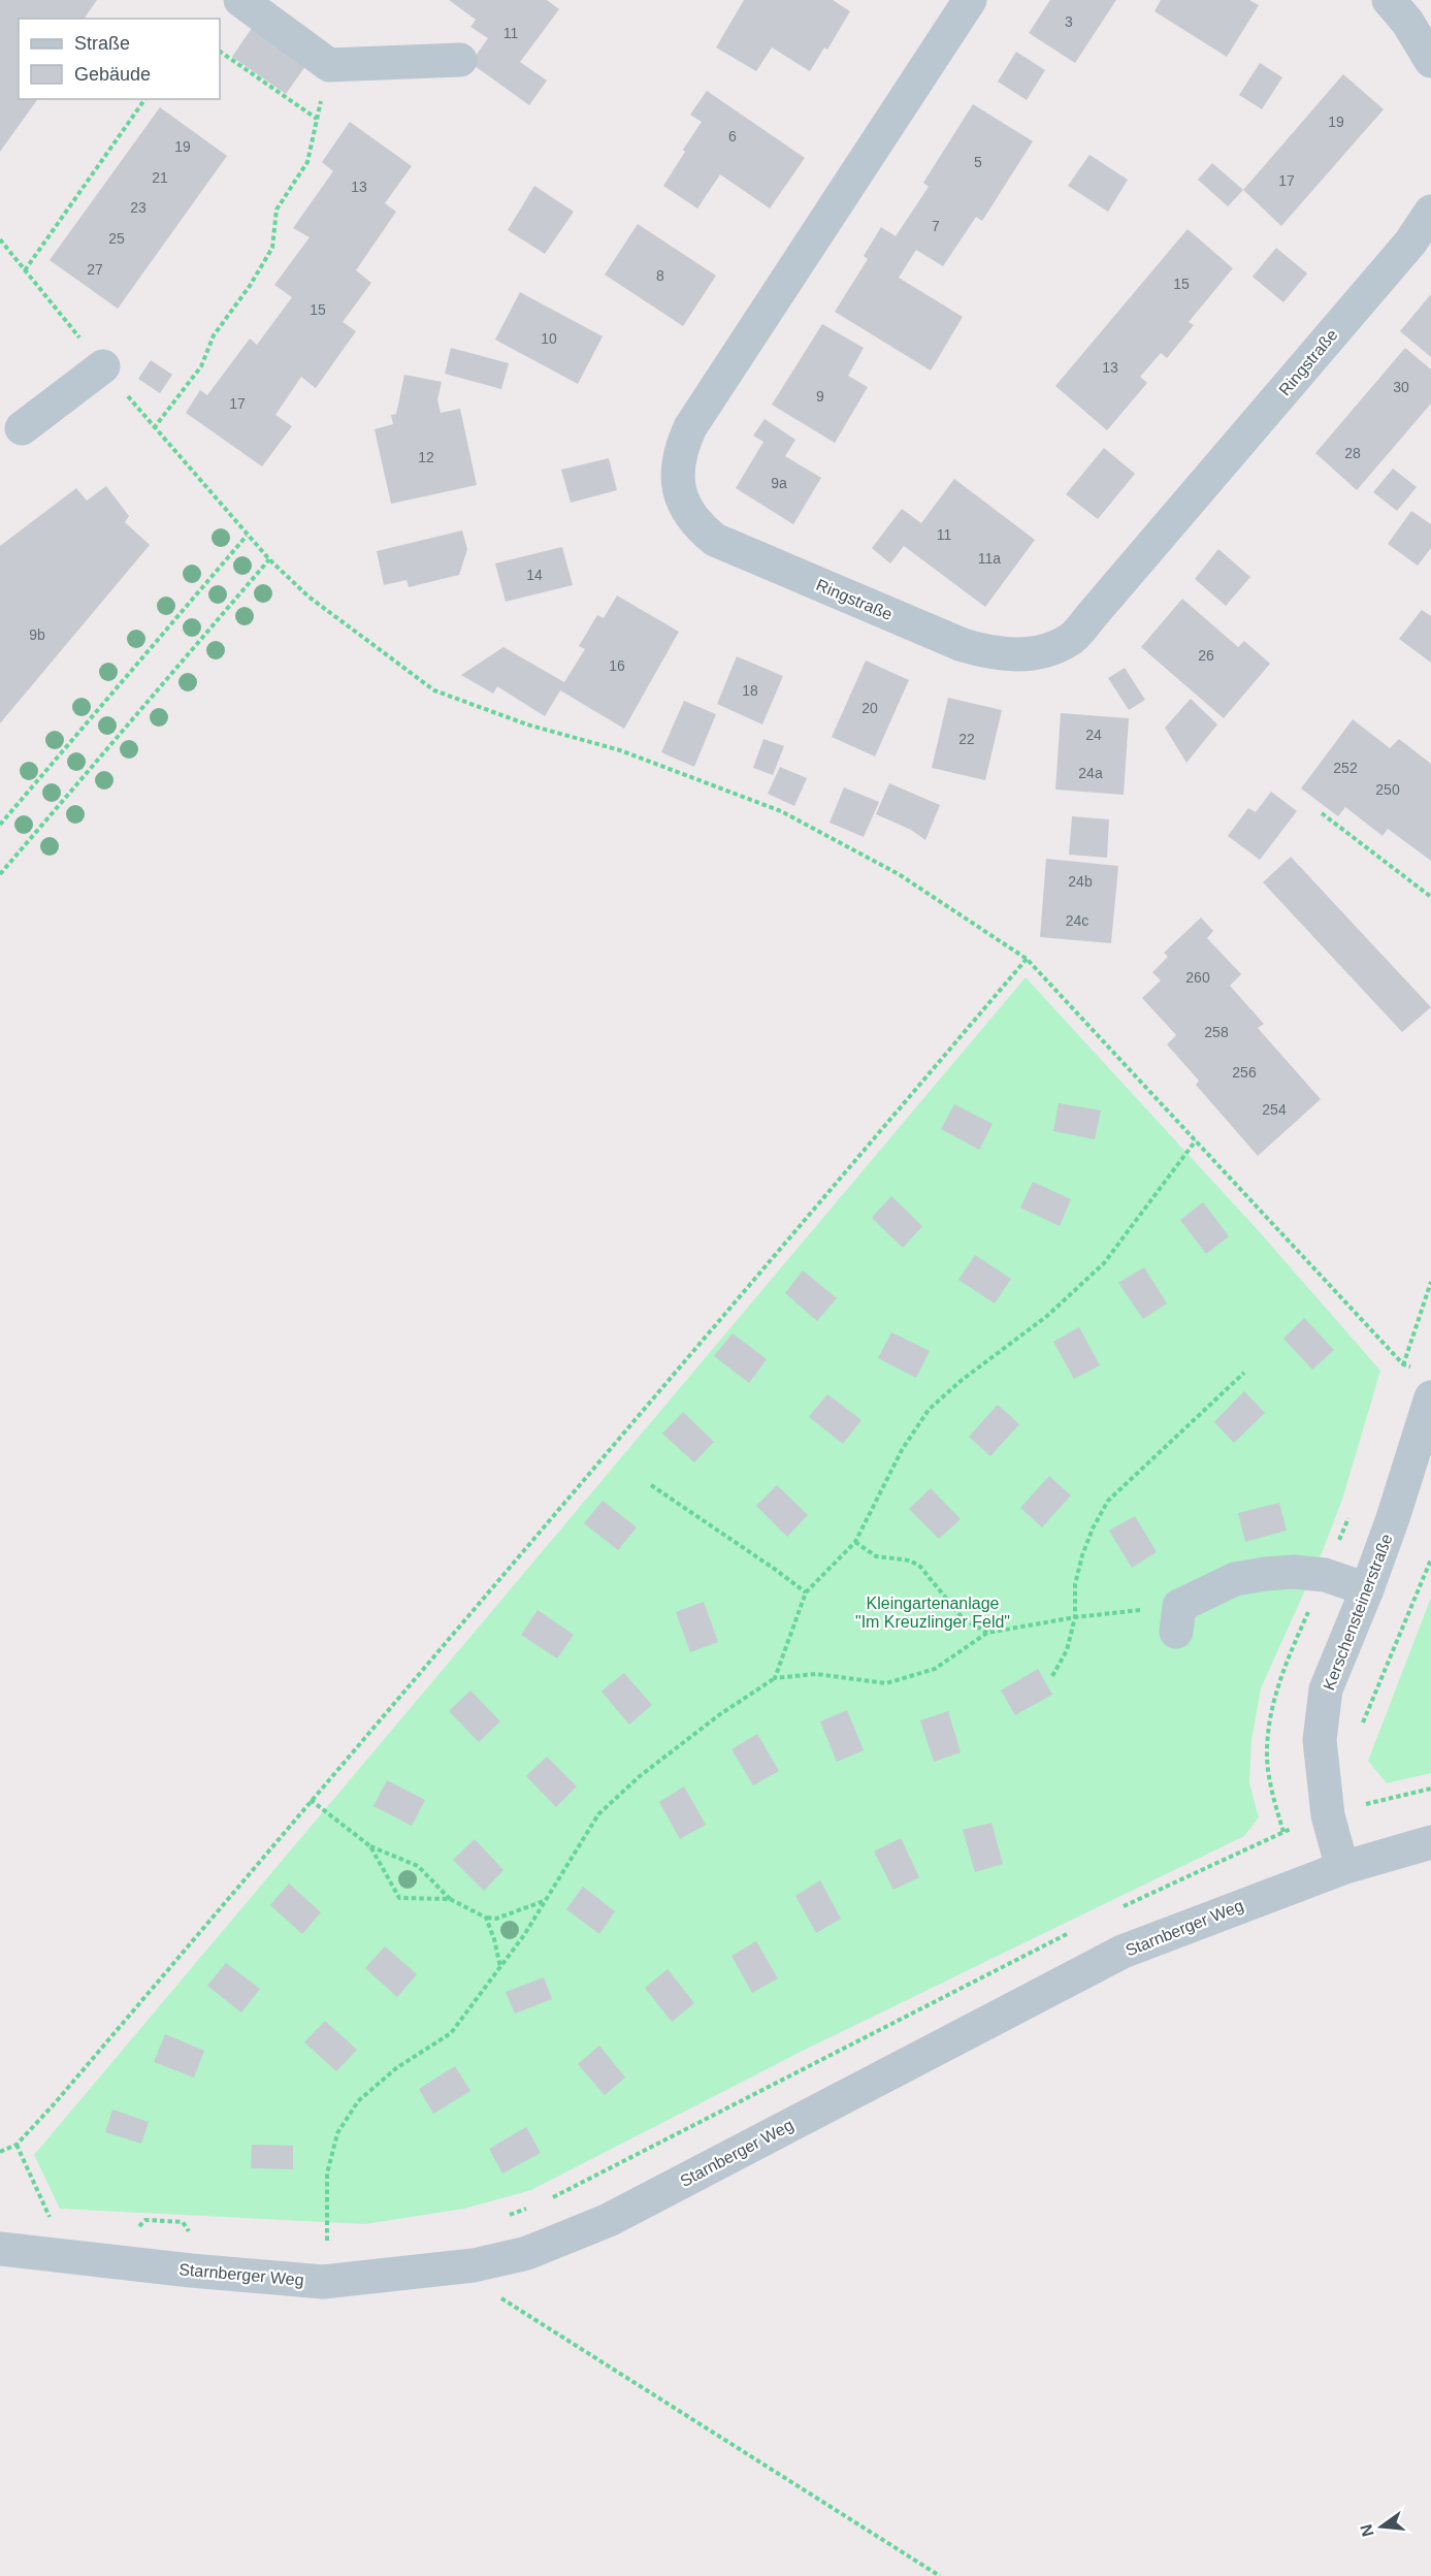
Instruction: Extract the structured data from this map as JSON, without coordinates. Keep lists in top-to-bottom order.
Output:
{
  "streets": {
    "street": ["Ringstraße", "Kerschensteinerstraße", "Starnberger Weg"]
  },
  "crossings": [
    ["Kerschensteinerstraße", "Starnberger Weg"]
  ],
  "parks": ["Kleingartenanlage \"Im Kreuzlinger Feld\""],
  "house_numbers": [
    "3",
    "11",
    "19",
    "6",
    "19",
    "5",
    "21",
    "17",
    "13",
    "23",
    "7",
    "25",
    "27",
    "8",
    "15",
    "15",
    "10",
    "13",
    "30",
    "9",
    "17",
    "28",
    "12",
    "9a",
    "11",
    "11a",
    "14",
    "9b",
    "26",
    "16",
    "18",
    "20",
    "24",
    "22",
    "252",
    "24a",
    "250",
    "24b",
    "24c",
    "260",
    "258",
    "256",
    "254"
  ],
  "legend": ["Straße", "Gebäude"],
  "north": "left"
}
